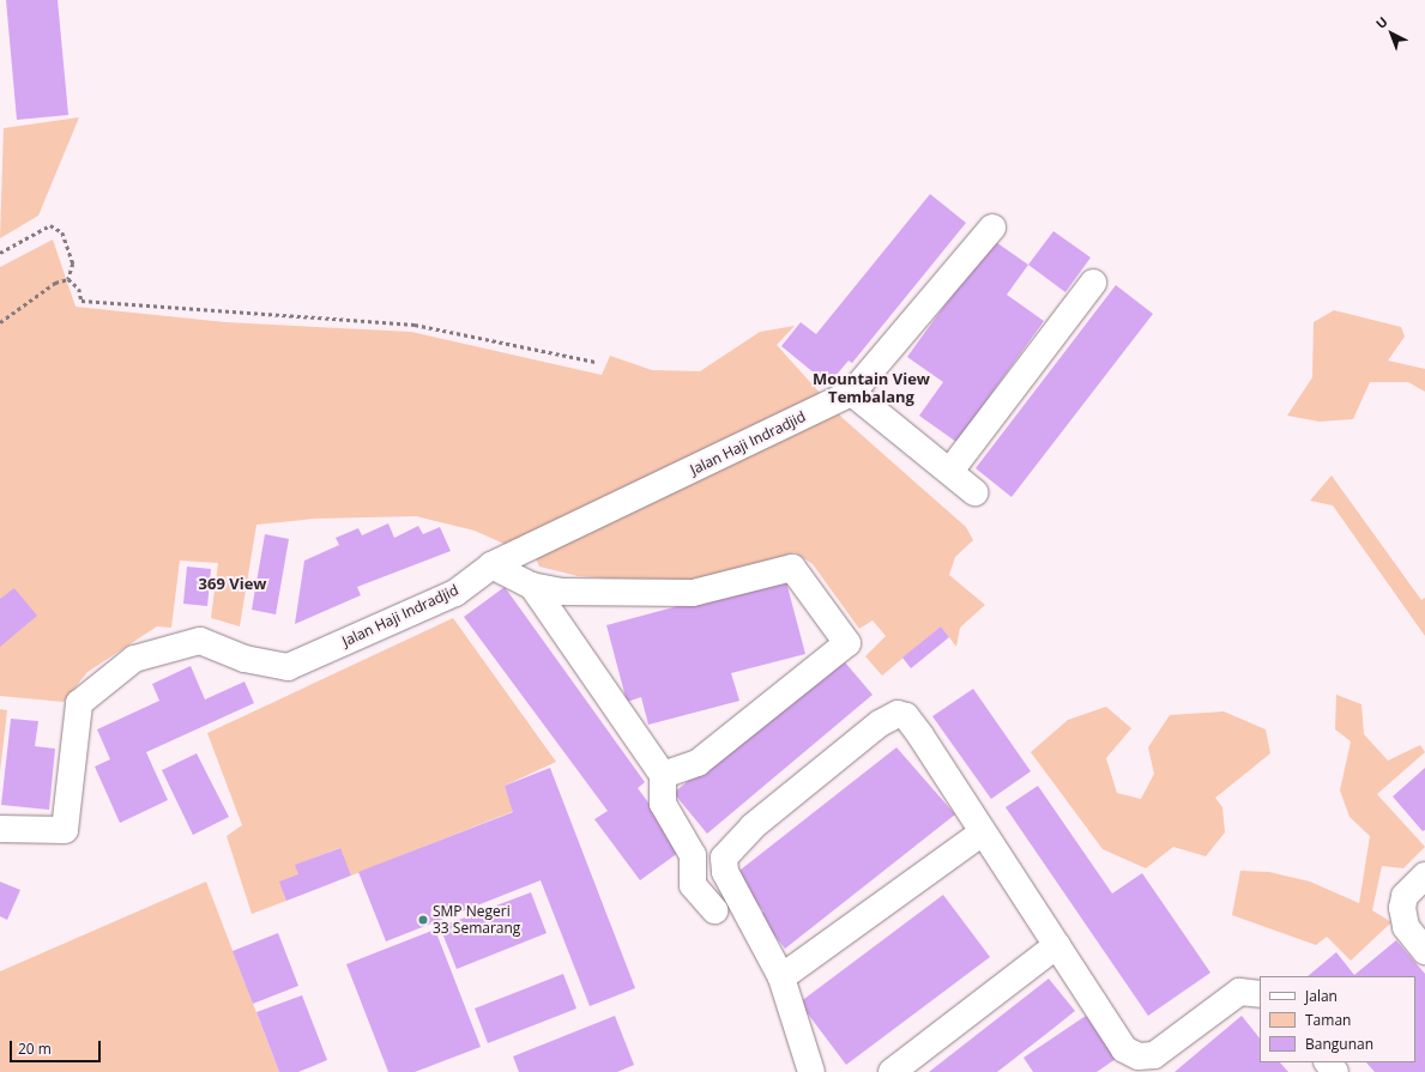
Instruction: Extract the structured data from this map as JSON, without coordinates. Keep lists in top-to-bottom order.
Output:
{
  "streets": {
    "street": ["Jalan Haji Indradjid"]
  },
  "districts": ["Mountain View Tembalang", "369 View"],
  "places": ["SMP Negeri 33 Semarang"],
  "legend": ["Jalan", "Taman", "Bangunan"],
  "scale_bar": "20 m",
  "north": "top left"
}
